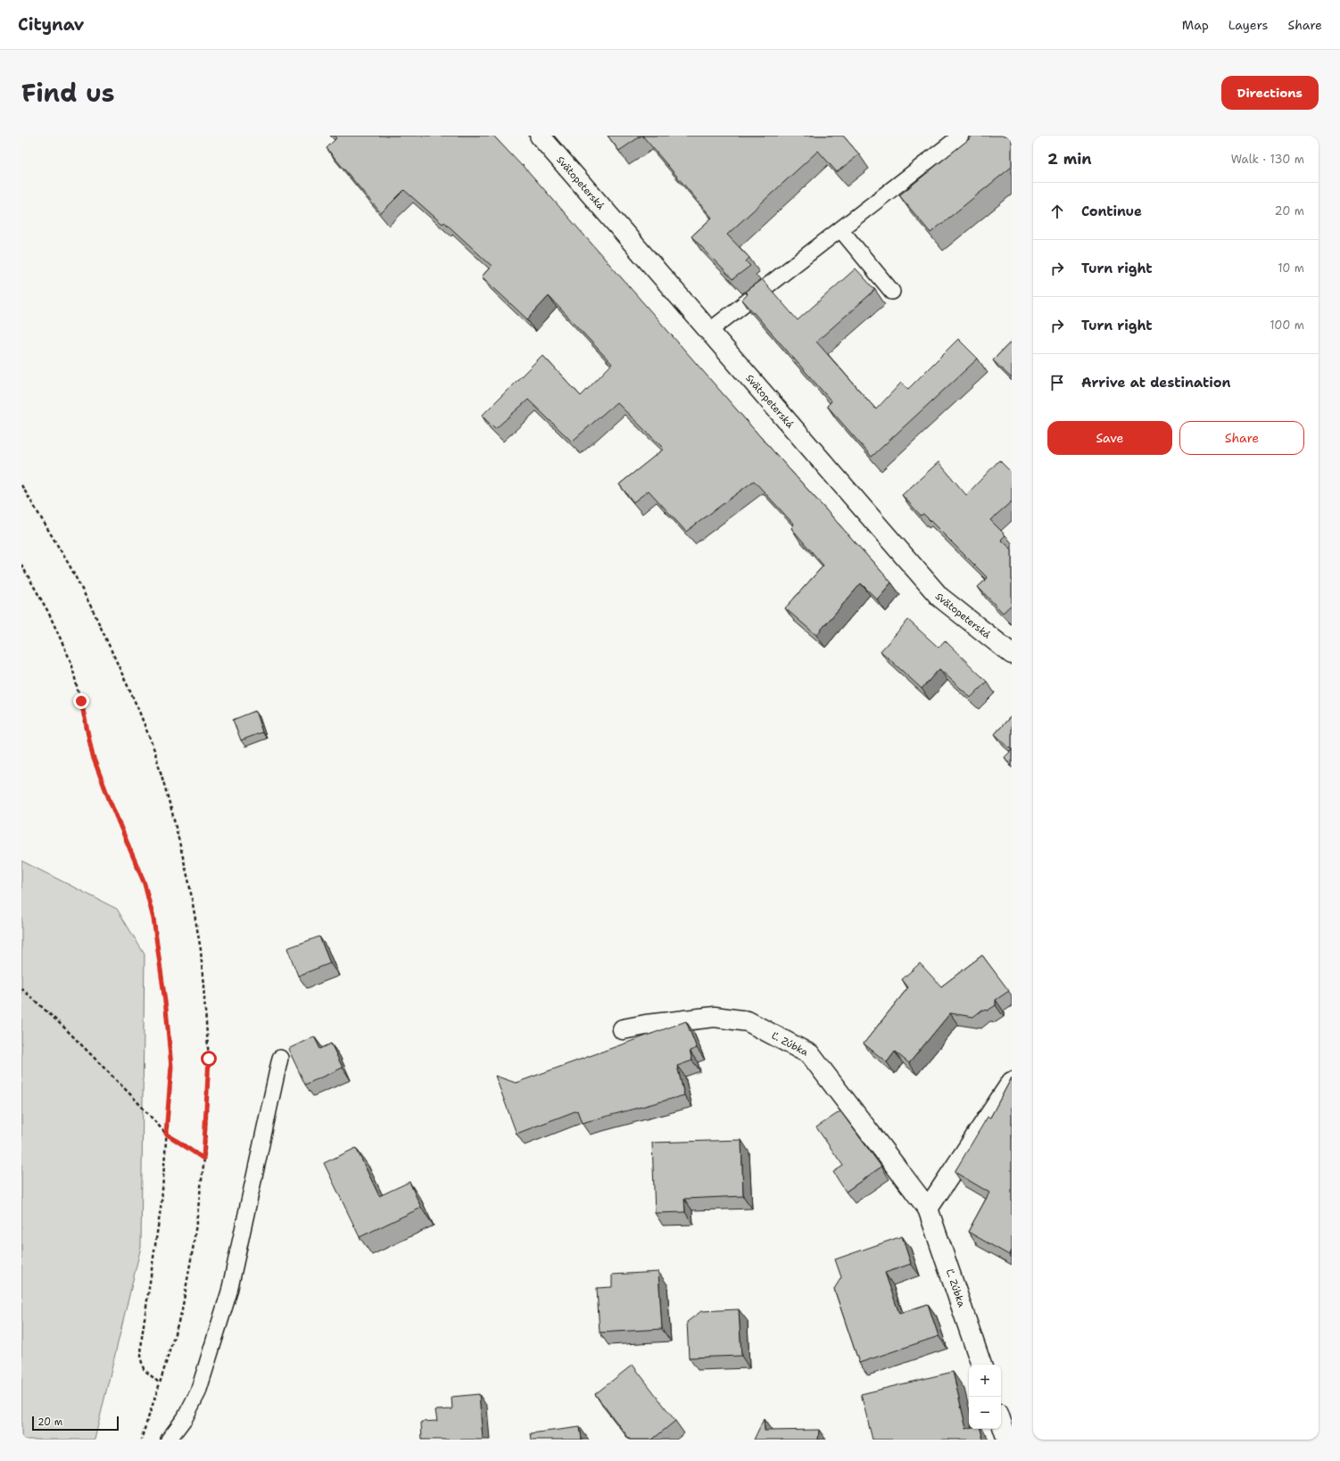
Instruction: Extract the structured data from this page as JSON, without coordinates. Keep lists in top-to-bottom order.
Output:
{
  "streets": {
    "street": ["Svätopeterská", "Ľ. Zúbka"]
  },
  "scale_bar": "20 m",
  "page": {
    "header": "Citynav",
    "nav": ["Map", "Layers", "Share"],
    "title": "Find us",
    "buttons": [
      "Directions",
      ["Save", "Share"]
    ],
    "heading": ["2 min", "Walk · 130 m"],
    "list": [
      ["Continue", "20 m"],
      ["Turn right", "10 m"],
      ["Turn right", "100 m"],
      "Arrive at destination"
    ],
    "map_buttons": ["+", "−"],
    "scale": "20 m"
  }
}
